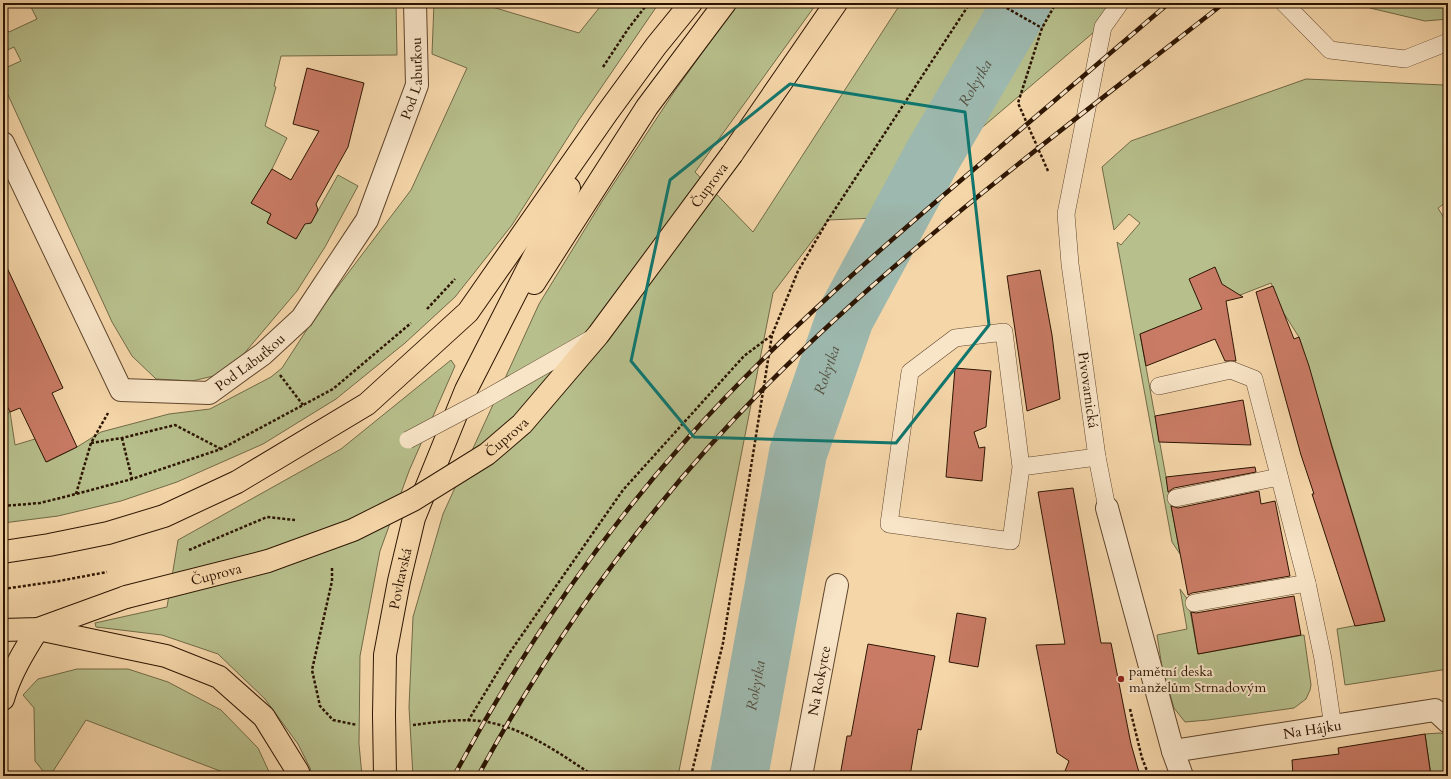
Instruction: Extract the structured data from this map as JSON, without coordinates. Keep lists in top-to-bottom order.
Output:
{
  "streets": {
    "main road": ["Čuprova", "Povltavská"],
    "street": [
      "Pod Labuťkou",
      "Pivovarnická",
      "Na Rokytce",
      "Na Hájku"
    ]
  },
  "crossings": [
    ["Pivovarnická", "Na Hájku"]
  ],
  "water": ["Rokytka"],
  "places": ["pamětní deska manželům Strnadovým"]
}
